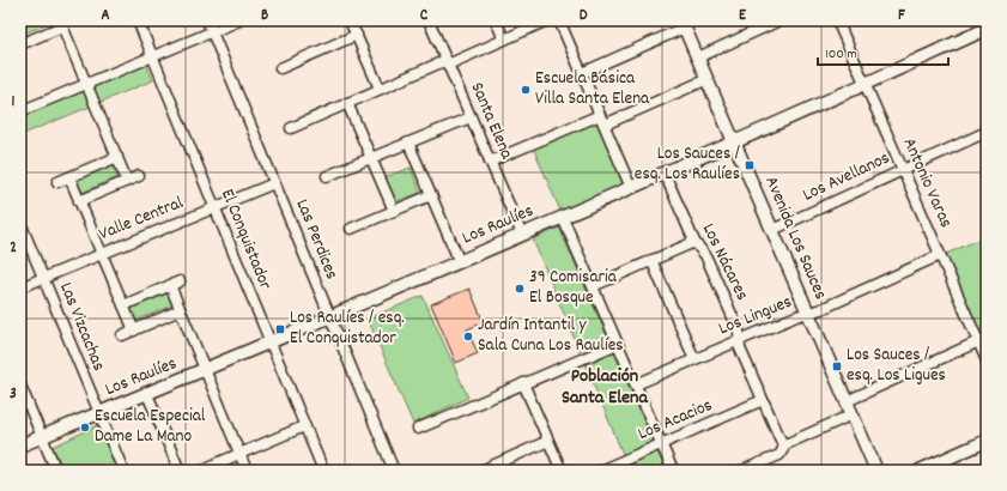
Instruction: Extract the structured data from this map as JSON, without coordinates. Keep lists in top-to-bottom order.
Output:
{
  "streets": {
    "street": [
      "Santa Elena",
      "Los Avellanos",
      "Antonio Varas",
      "Valle Central",
      "Los Raulíes",
      "Avenida Los Sauces",
      "El Conquistador",
      "Las Perdices",
      "Los Nácares",
      "Los Lingues",
      "Las Vizcachas",
      "Los Acacios"
    ]
  },
  "crossings": [
    ["Santa Elena", "Los Raulíes"],
    ["Los Avellanos", "Antonio Varas"],
    ["Los Avellanos", "Avenida Los Sauces"],
    ["Antonio Varas", "Los Raulíes"],
    ["Antonio Varas", "Los Lingues"],
    ["Valle Central", "El Conquistador"],
    ["Valle Central", "Las Perdices"],
    ["Valle Central", "Las Vizcachas"],
    ["Los Raulíes", "Avenida Los Sauces"],
    ["Los Raulíes", "El Conquistador"],
    ["Los Raulíes", "Las Perdices"],
    ["Los Raulíes", "Los Nácares"],
    ["Los Raulíes", "Las Vizcachas"],
    ["Avenida Los Sauces", "Los Lingues"],
    ["Los Nácares", "Los Lingues"],
    ["Los Nácares", "Los Acacios"]
  ],
  "districts": ["Población Santa Elena"],
  "places": {
    "other": [
      "Escuela Básica Villa Santa Elena",
      "39 Comisaria El Bosque",
      "Jardín Intantil y Sala Cuna Los Raulíes",
      "Escuela Especial Dame La Mano"
    ],
    "transit": ["Los Sauces / esq. Los Raulíes", "Los Raulíes / esq. El Conquistador", "Los Sauces / esq. Los Ligues"]
  },
  "scale_bar": "100 m",
  "grid": {
    "columns": [
      "A",
      "B",
      "C",
      "D",
      "E",
      "F"
    ],
    "rows": ["1", "2", "3"]
  }
}
